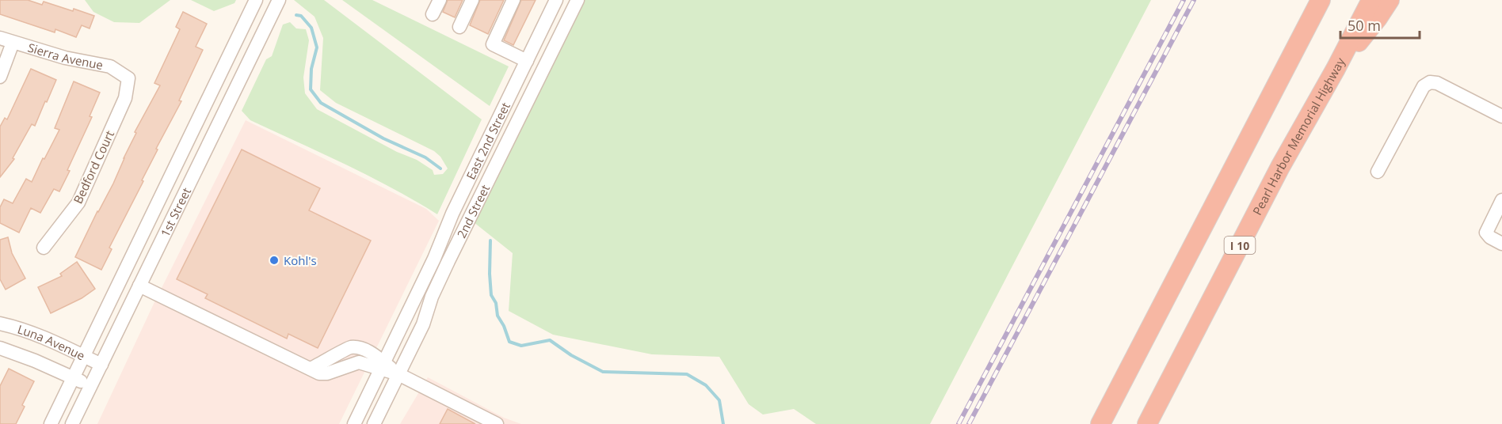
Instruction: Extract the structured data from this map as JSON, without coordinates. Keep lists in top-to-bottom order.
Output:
{
  "streets": {
    "highway": ["Pearl Harbor Memorial Highway", "I 10"],
    "street": [
      "Sierra Avenue",
      "East 2nd Street",
      "Bedford Court",
      "2nd Street",
      "1st Street",
      "Luna Avenue"
    ]
  },
  "crossings": [
    ["Sierra Avenue", "Bedford Court"],
    ["East 2nd Street", "2nd Street"],
    ["1st Street", "Luna Avenue"]
  ],
  "places": ["Kohl's"],
  "scale_bar": "50 m"
}
